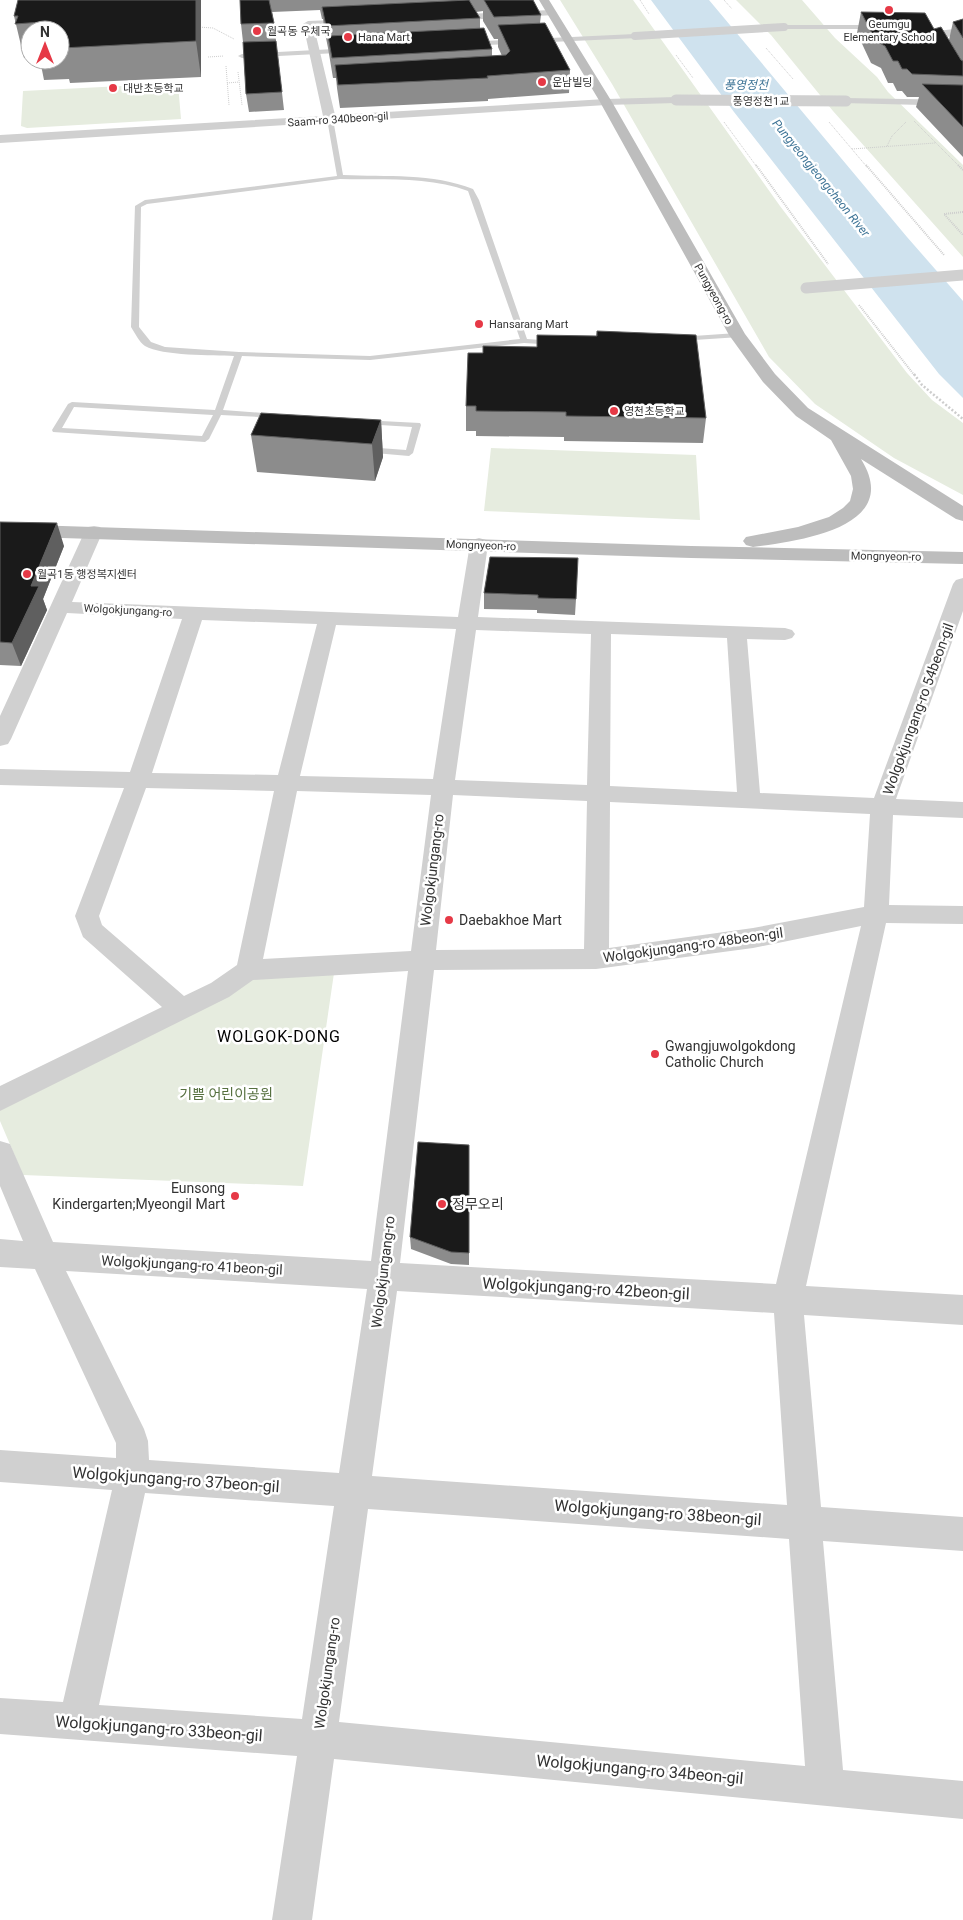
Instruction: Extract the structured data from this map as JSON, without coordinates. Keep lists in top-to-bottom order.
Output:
{
  "streets": {
    "main road": ["Pungyeong-ro", "Mongnyeon-ro"],
    "street": [
      "풍영정천1교",
      "Saam-ro 340beon-gil",
      "Wolgokjungang-ro",
      "Wolgokjungang-ro 54beon-gil",
      "Wolgokjungang-ro 48beon-gil",
      "Wolgokjungang-ro 41beon-gil",
      "Wolgokjungang-ro 42beon-gil",
      "Wolgokjungang-ro 37beon-gil",
      "Wolgokjungang-ro 38beon-gil",
      "Wolgokjungang-ro 33beon-gil",
      "Wolgokjungang-ro 34beon-gil"
    ]
  },
  "crossings": [
    ["풍영정천1교", "Saam-ro 340beon-gil"],
    ["Saam-ro 340beon-gil", "Pungyeong-ro"],
    ["Mongnyeon-ro", "Wolgokjungang-ro"],
    ["Wolgokjungang-ro", "Wolgokjungang-ro 54beon-gil"],
    ["Wolgokjungang-ro", "Wolgokjungang-ro 48beon-gil"],
    ["Wolgokjungang-ro", "Wolgokjungang-ro 41beon-gil"],
    ["Wolgokjungang-ro", "Wolgokjungang-ro 42beon-gil"],
    ["Wolgokjungang-ro", "Wolgokjungang-ro 37beon-gil"],
    ["Wolgokjungang-ro", "Wolgokjungang-ro 38beon-gil"],
    ["Wolgokjungang-ro", "Wolgokjungang-ro 33beon-gil"],
    ["Wolgokjungang-ro", "Wolgokjungang-ro 34beon-gil"],
    ["Wolgokjungang-ro 41beon-gil", "Wolgokjungang-ro 42beon-gil"],
    ["Wolgokjungang-ro 37beon-gil", "Wolgokjungang-ro 38beon-gil"],
    ["Wolgokjungang-ro 33beon-gil", "Wolgokjungang-ro 34beon-gil"]
  ],
  "districts": ["WOLGOK-DONG"],
  "water": ["풍영정천", "Pungyeongjeongcheon River"],
  "parks": ["기쁨 어린이공원"],
  "places": [
    "Geumgu Elementary School",
    "월곡동 우체국",
    "Hana Mart",
    "운남빌딩",
    "대반초등학교",
    "Hansarang Mart",
    "영천초등학교",
    "월곡1동 행정복지센터",
    "Daebakhoe Mart",
    "Gwangjuwolgokdong Catholic Church",
    "Eunsong Kindergarten;Myeongil Mart",
    "정무오리"
  ],
  "north": "top"
}
